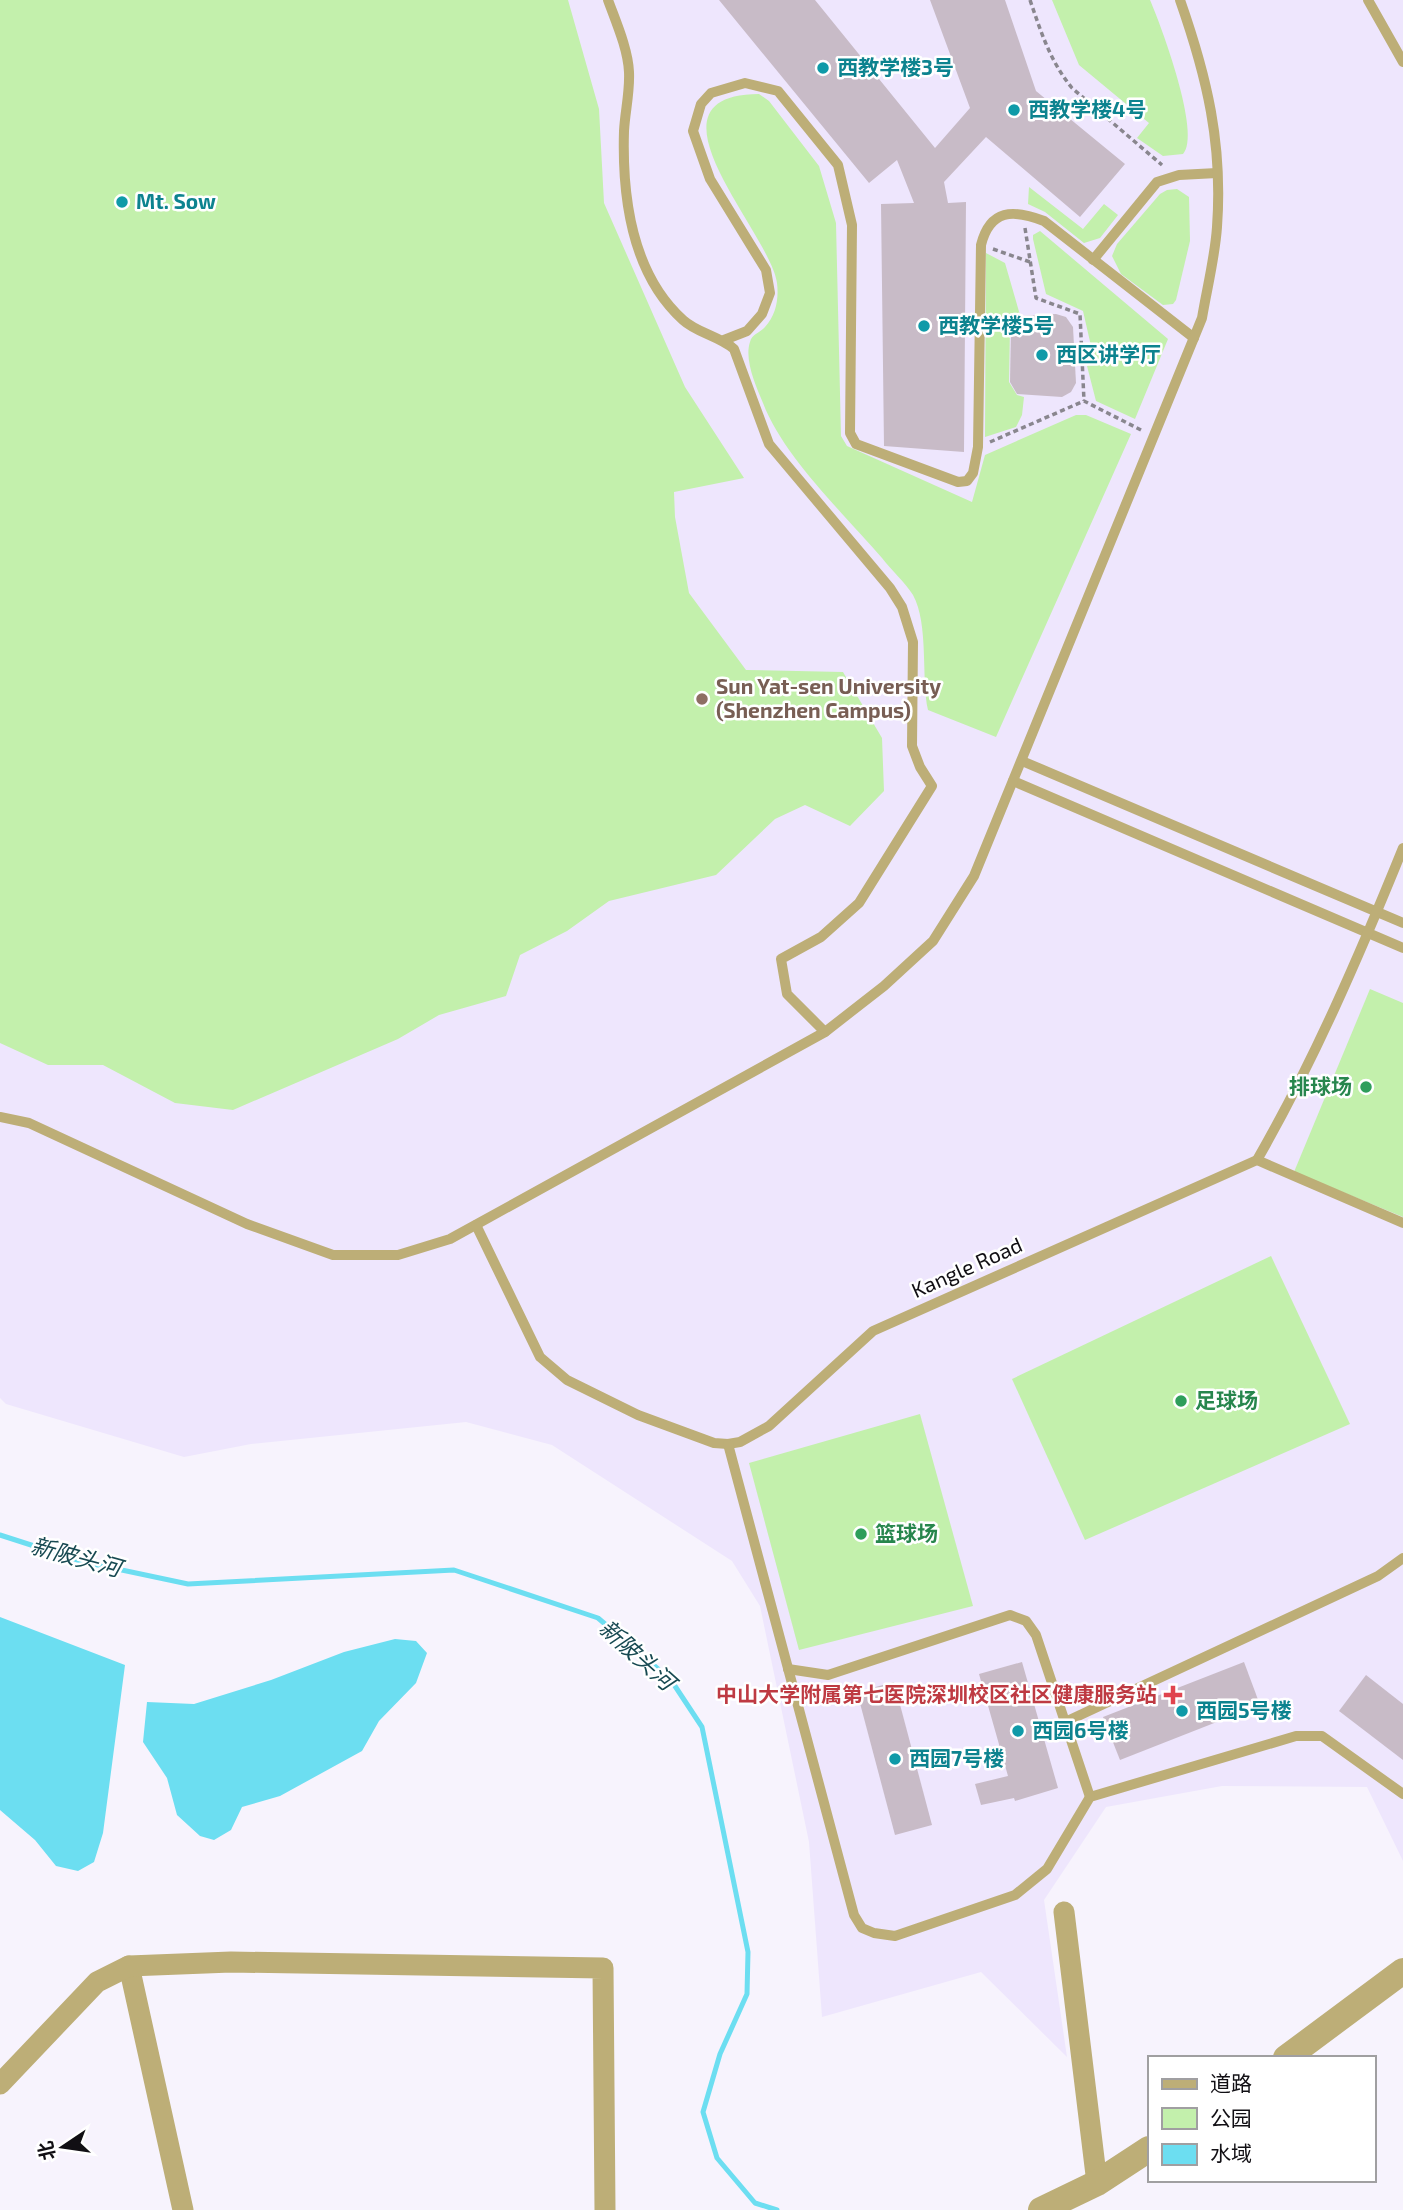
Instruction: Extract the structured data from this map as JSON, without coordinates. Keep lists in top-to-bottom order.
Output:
{
  "streets": {
    "lane": ["Kangle Road"]
  },
  "water": ["新陂头河"],
  "places": {
    "other": [
      "西教学楼3号",
      "西教学楼4号",
      "Mt. Sow",
      "西教学楼5号",
      "西区讲学厅",
      "Sun Yat-sen University (Shenzhen Campus)",
      "排球场",
      "足球场",
      "篮球场",
      "西园5号楼",
      "西园6号楼",
      "西园7号楼"
    ],
    "health": ["中山大学附属第七医院深圳校区社区健康服务站"]
  },
  "legend": ["道路", "公园", "水域"],
  "north": "left"
}
